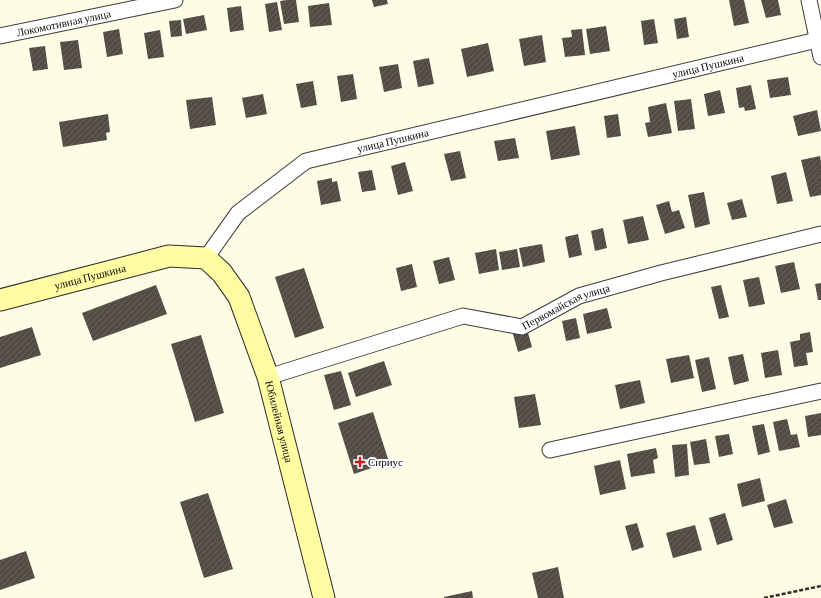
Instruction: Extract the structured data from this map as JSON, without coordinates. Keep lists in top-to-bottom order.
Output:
{
  "streets": {
    "main road": ["улица Пушкина", "Юбилейная улица"],
    "street": ["Локомотивная улица", "Первомайская улица"]
  },
  "crossings": [
    ["улица Пушкина", "Юбилейная улица"],
    ["Первомайская улица", "Юбилейная улица"]
  ],
  "places": {
    "health": ["Сириус"]
  }
}
